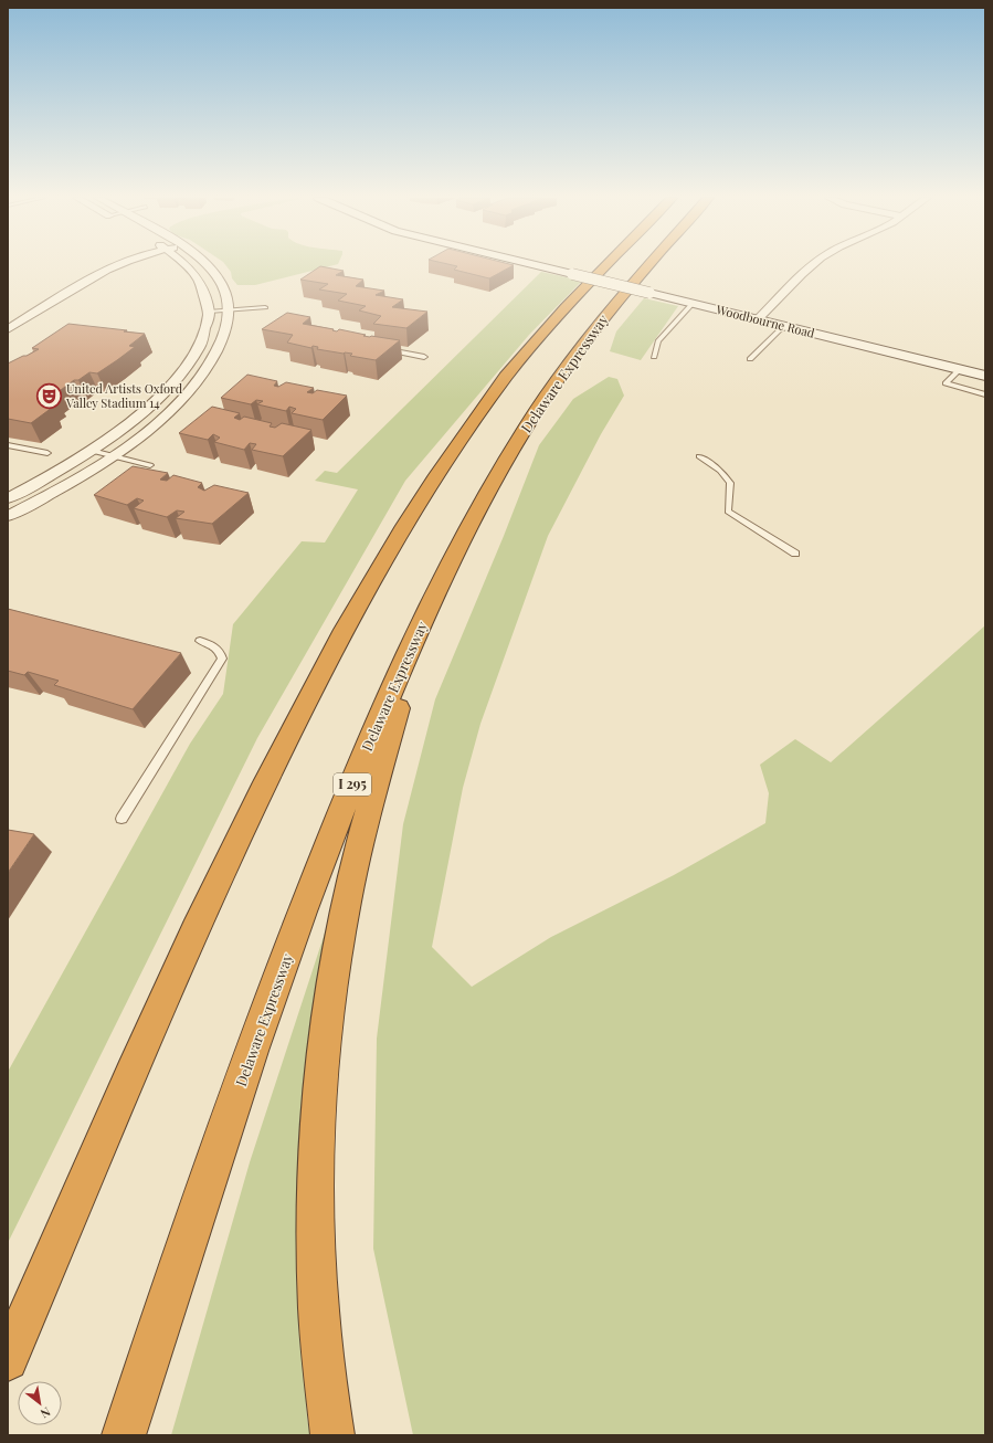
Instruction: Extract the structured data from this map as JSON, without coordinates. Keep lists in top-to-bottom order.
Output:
{
  "streets": {
    "highway": ["Delaware Expressway", "I 295"],
    "main road": ["Woodbourne Road"]
  },
  "places": {
    "theatre": ["United Artists Oxford Valley Stadium 14"]
  },
  "north": "bottom right"
}
